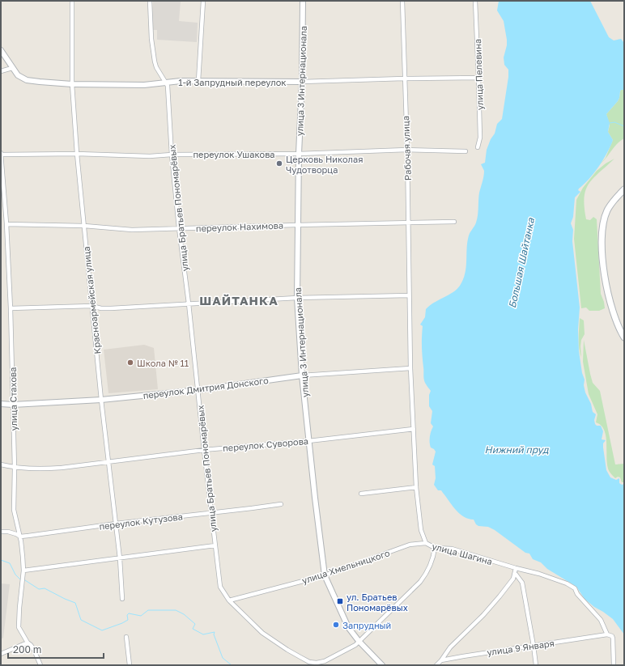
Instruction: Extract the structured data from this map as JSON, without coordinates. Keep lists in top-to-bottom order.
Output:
{
  "streets": {
    "street": [
      "улица Пелевина",
      "улица 3 Интернационала",
      "1-й Запрудный переулок",
      "Рабочая улица",
      "переулок Ушакова",
      "улица Братьев Пономарёвых",
      "переулок Нахимова",
      "Красноармейская улица",
      "переулок Дмитрия Донского",
      "улица Стахова",
      "переулок Суворова",
      "переулок Кутузова",
      "улица Шагина",
      "улица Хмельницкого",
      "улица 9 Января"
    ]
  },
  "crossings": [
    ["улица Пелевина", "1-й Запрудный переулок"],
    ["улица 3 Интернационала", "1-й Запрудный переулок"],
    ["улица 3 Интернационала", "переулок Ушакова"],
    ["улица 3 Интернационала", "улица Братьев Пономарёвых"],
    ["улица 3 Интернационала", "переулок Нахимова"],
    ["улица 3 Интернационала", "переулок Дмитрия Донского"],
    ["улица 3 Интернационала", "переулок Суворова"],
    ["улица 3 Интернационала", "улица Хмельницкого"],
    ["1-й Запрудный переулок", "Рабочая улица"],
    ["1-й Запрудный переулок", "улица Братьев Пономарёвых"],
    ["1-й Запрудный переулок", "Красноармейская улица"],
    ["Рабочая улица", "переулок Ушакова"],
    ["Рабочая улица", "переулок Нахимова"],
    ["Рабочая улица", "улица Шагина"],
    ["переулок Ушакова", "улица Братьев Пономарёвых"],
    ["переулок Ушакова", "Красноармейская улица"],
    ["переулок Ушакова", "улица Стахова"],
    ["улица Братьев Пономарёвых", "переулок Нахимова"],
    ["улица Братьев Пономарёвых", "переулок Дмитрия Донского"],
    ["улица Братьев Пономарёвых", "переулок Суворова"],
    ["улица Братьев Пономарёвых", "переулок Кутузова"],
    ["улица Братьев Пономарёвых", "улица Шагина"],
    ["улица Братьев Пономарёвых", "улица Хмельницкого"],
    ["переулок Нахимова", "Красноармейская улица"],
    ["переулок Нахимова", "улица Стахова"],
    ["Красноармейская улица", "переулок Дмитрия Донского"],
    ["Красноармейская улица", "переулок Суворова"],
    ["Красноармейская улица", "переулок Кутузова"],
    ["переулок Дмитрия Донского", "улица Стахова"],
    ["переулок Дмитрия Донского", "улица Шагина"],
    ["улица Стахова", "переулок Суворова"],
    ["улица Стахова", "переулок Кутузова"],
    ["переулок Суворова", "улица Шагина"],
    ["улица Шагина", "улица Хмельницкого"],
    ["улица Шагина", "улица 9 Января"]
  ],
  "districts": ["ШАЙТАНКА"],
  "water": ["Большая Шайтанка", "Нижний пруд"],
  "places": {
    "other": ["Церковь Николая Чудотворца", "Школа № 11", "Запрудный"],
    "transit": ["ул. Братьев Пономарёвых"]
  },
  "scale_bar": "200 m"
}
